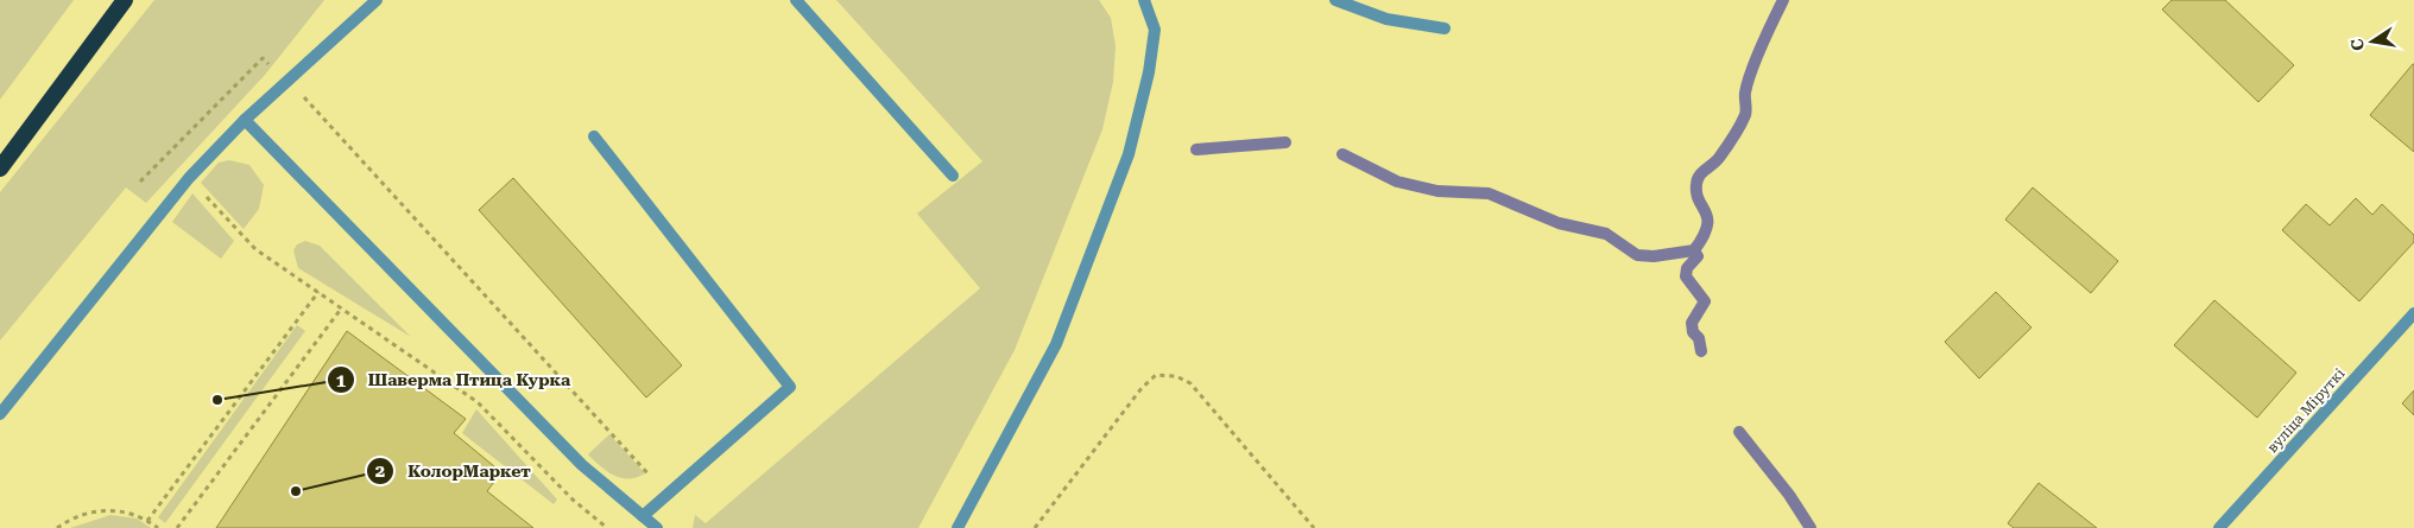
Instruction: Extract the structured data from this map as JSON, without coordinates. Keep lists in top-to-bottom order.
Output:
{
  "streets": {
    "street": ["вуліца Міруткі"]
  },
  "places": ["Шаверма Птица Курка", "КолорМаркет"],
  "north": "left"
}
